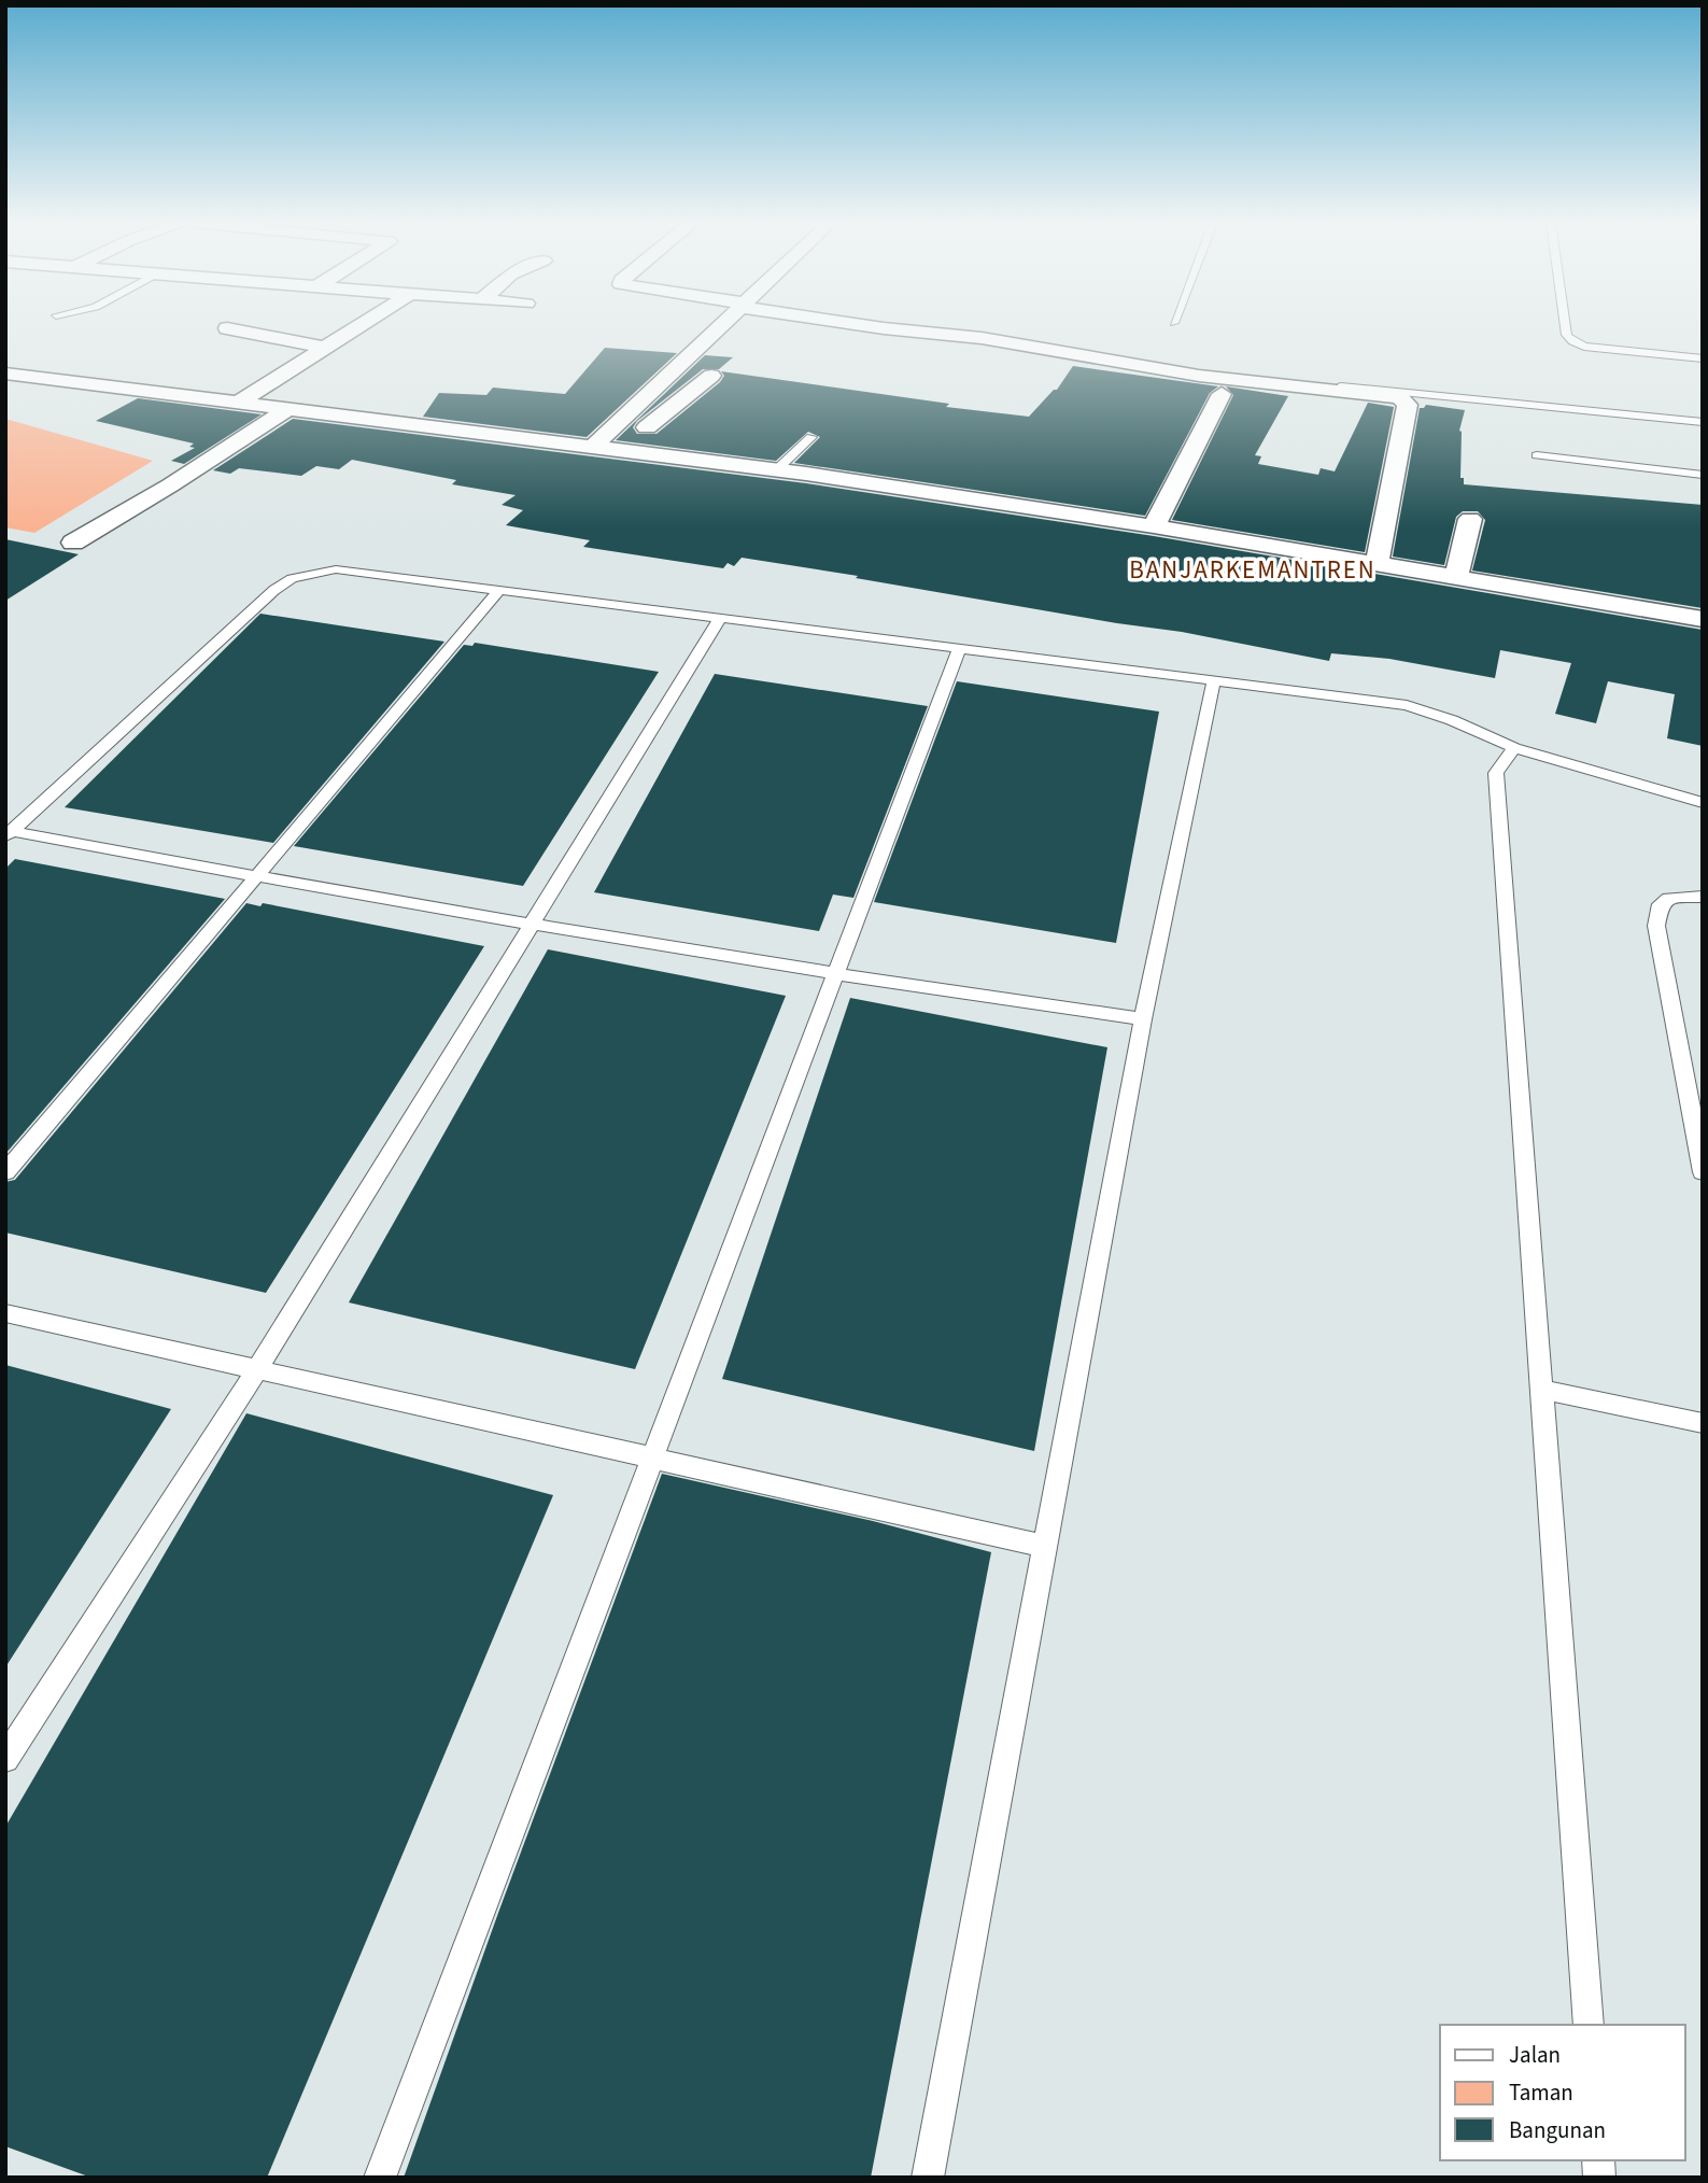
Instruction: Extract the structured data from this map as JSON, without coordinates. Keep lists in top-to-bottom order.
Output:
{
  "districts": ["BANJARKEMANTREN"],
  "legend": ["Jalan", "Taman", "Bangunan"]
}
